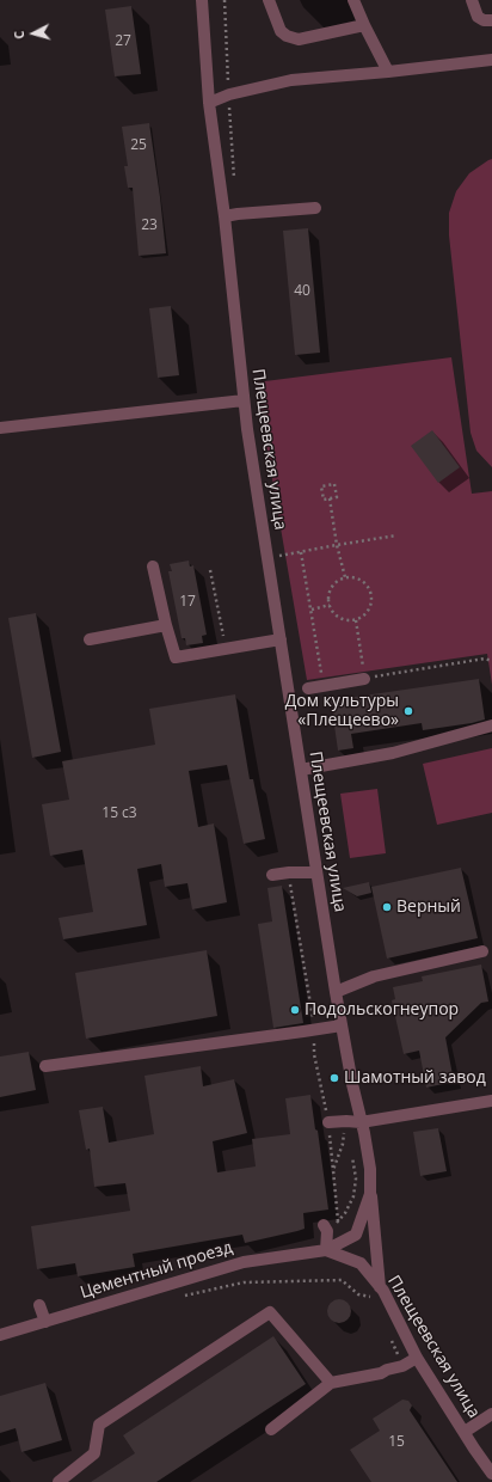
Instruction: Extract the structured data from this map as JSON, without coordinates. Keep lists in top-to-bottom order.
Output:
{
  "streets": {
    "street": ["Плещеевская улица", "Цементный проезд"]
  },
  "crossings": [
    ["Плещеевская улица", "Цементный проезд"]
  ],
  "places": [
    "Дом культуры «Плещеево»",
    "Верный",
    "Подольскогнеупор",
    "Шамотный завод"
  ],
  "house_numbers": [
    "27",
    "25",
    "23",
    "40",
    "17",
    "15 с3",
    "15"
  ],
  "north": "left"
}
